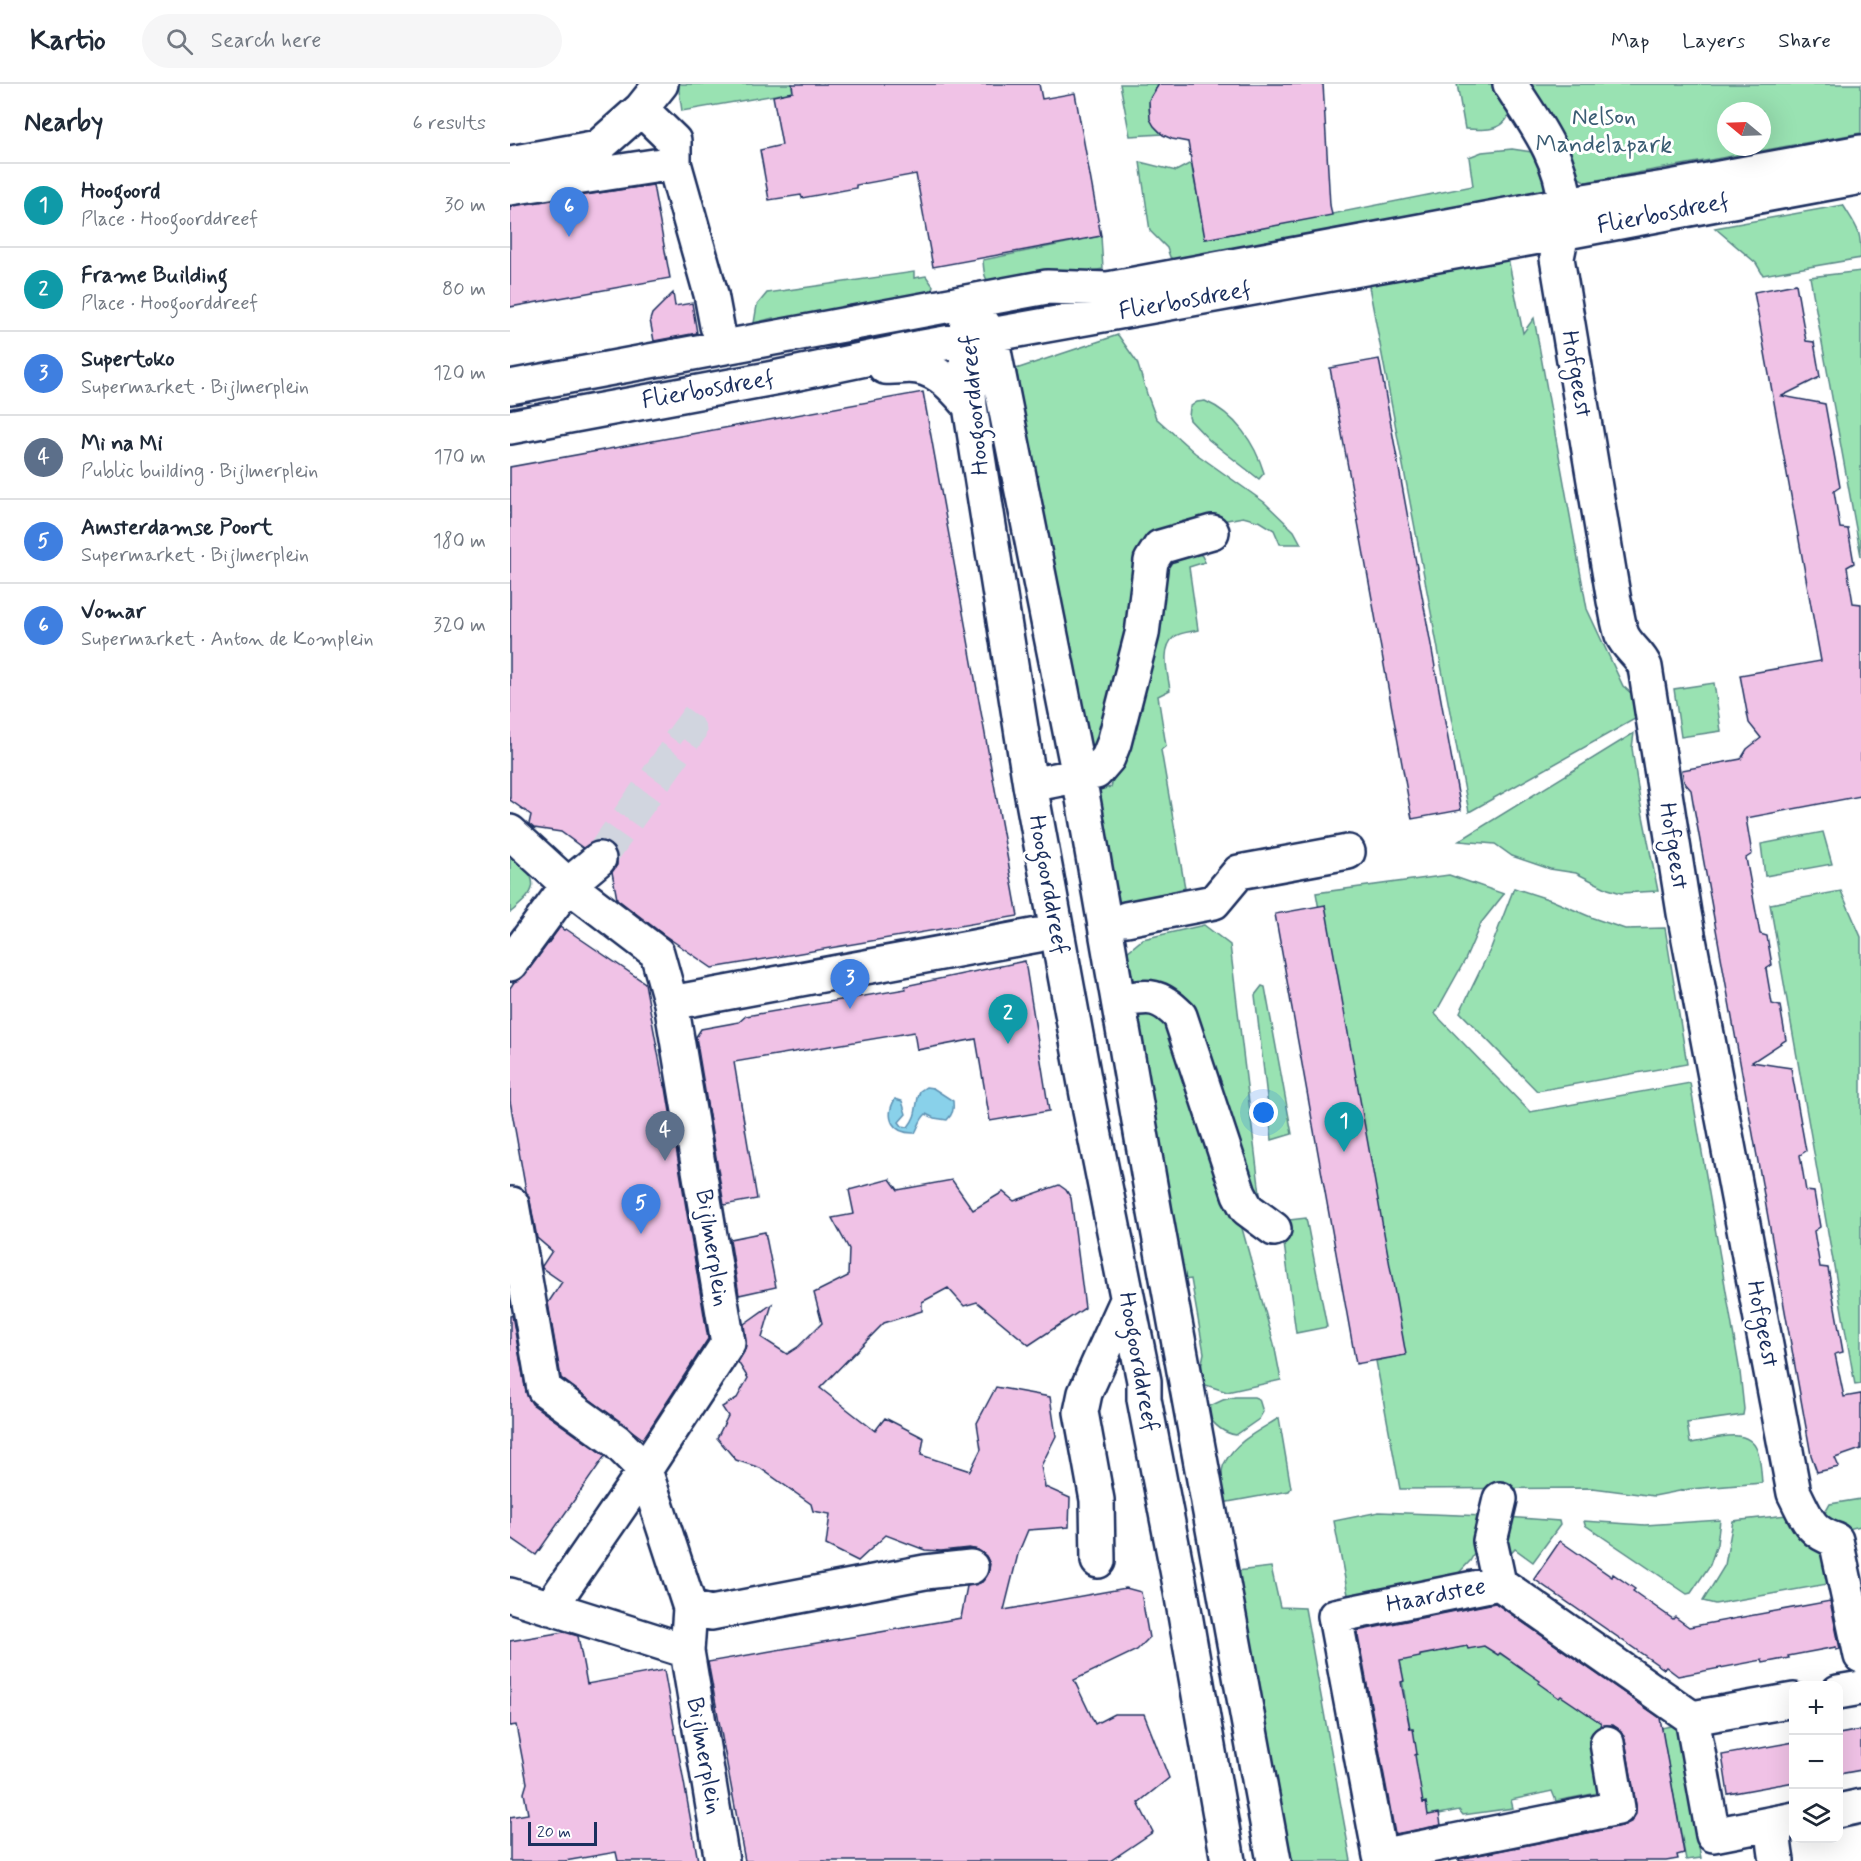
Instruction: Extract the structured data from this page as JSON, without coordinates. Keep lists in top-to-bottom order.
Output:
{
  "streets": {
    "street": [
      "Flierbosdreef",
      "Hofgeest",
      "Hoogoorddreef",
      "Bijlmerplein",
      "Haardstee"
    ]
  },
  "crossings": [
    ["Flierbosdreef", "Hofgeest"],
    ["Flierbosdreef", "Hoogoorddreef"]
  ],
  "parks": ["Nelson Mandelapark"],
  "scale_bar": "20 m",
  "north": "left",
  "page": {
    "header": "Kartio",
    "search": "Search here",
    "nav": ["Map", "Layers", "Share"],
    "heading": ["Nearby", "6 results"],
    "list": [
      {
        "mark": "1",
        "name": "Hoogoord",
        "note": "Place · Hoogoorddreef",
        "value": "30 m"
      },
      {
        "mark": "2",
        "name": "Frame Building",
        "note": "Place · Hoogoorddreef",
        "value": "80 m"
      },
      {
        "mark": "3",
        "name": "Supertoko",
        "note": "Supermarket · Bijlmerplein",
        "value": "120 m"
      },
      {
        "mark": "4",
        "name": "Mi na Mi",
        "note": "Public building · Bijlmerplein",
        "value": "170 m"
      },
      {
        "mark": "5",
        "name": "Amsterdamse Poort",
        "note": "Supermarket · Bijlmerplein",
        "value": "180 m"
      },
      {
        "mark": "6",
        "name": "Vomar",
        "note": "Supermarket · Anton de Komplein",
        "value": "320 m"
      }
    ],
    "pins": [
      "6",
      "3",
      "2",
      "1",
      "4",
      "5"
    ],
    "map_buttons": ["+", "−"],
    "scale": "20 m"
  }
}
